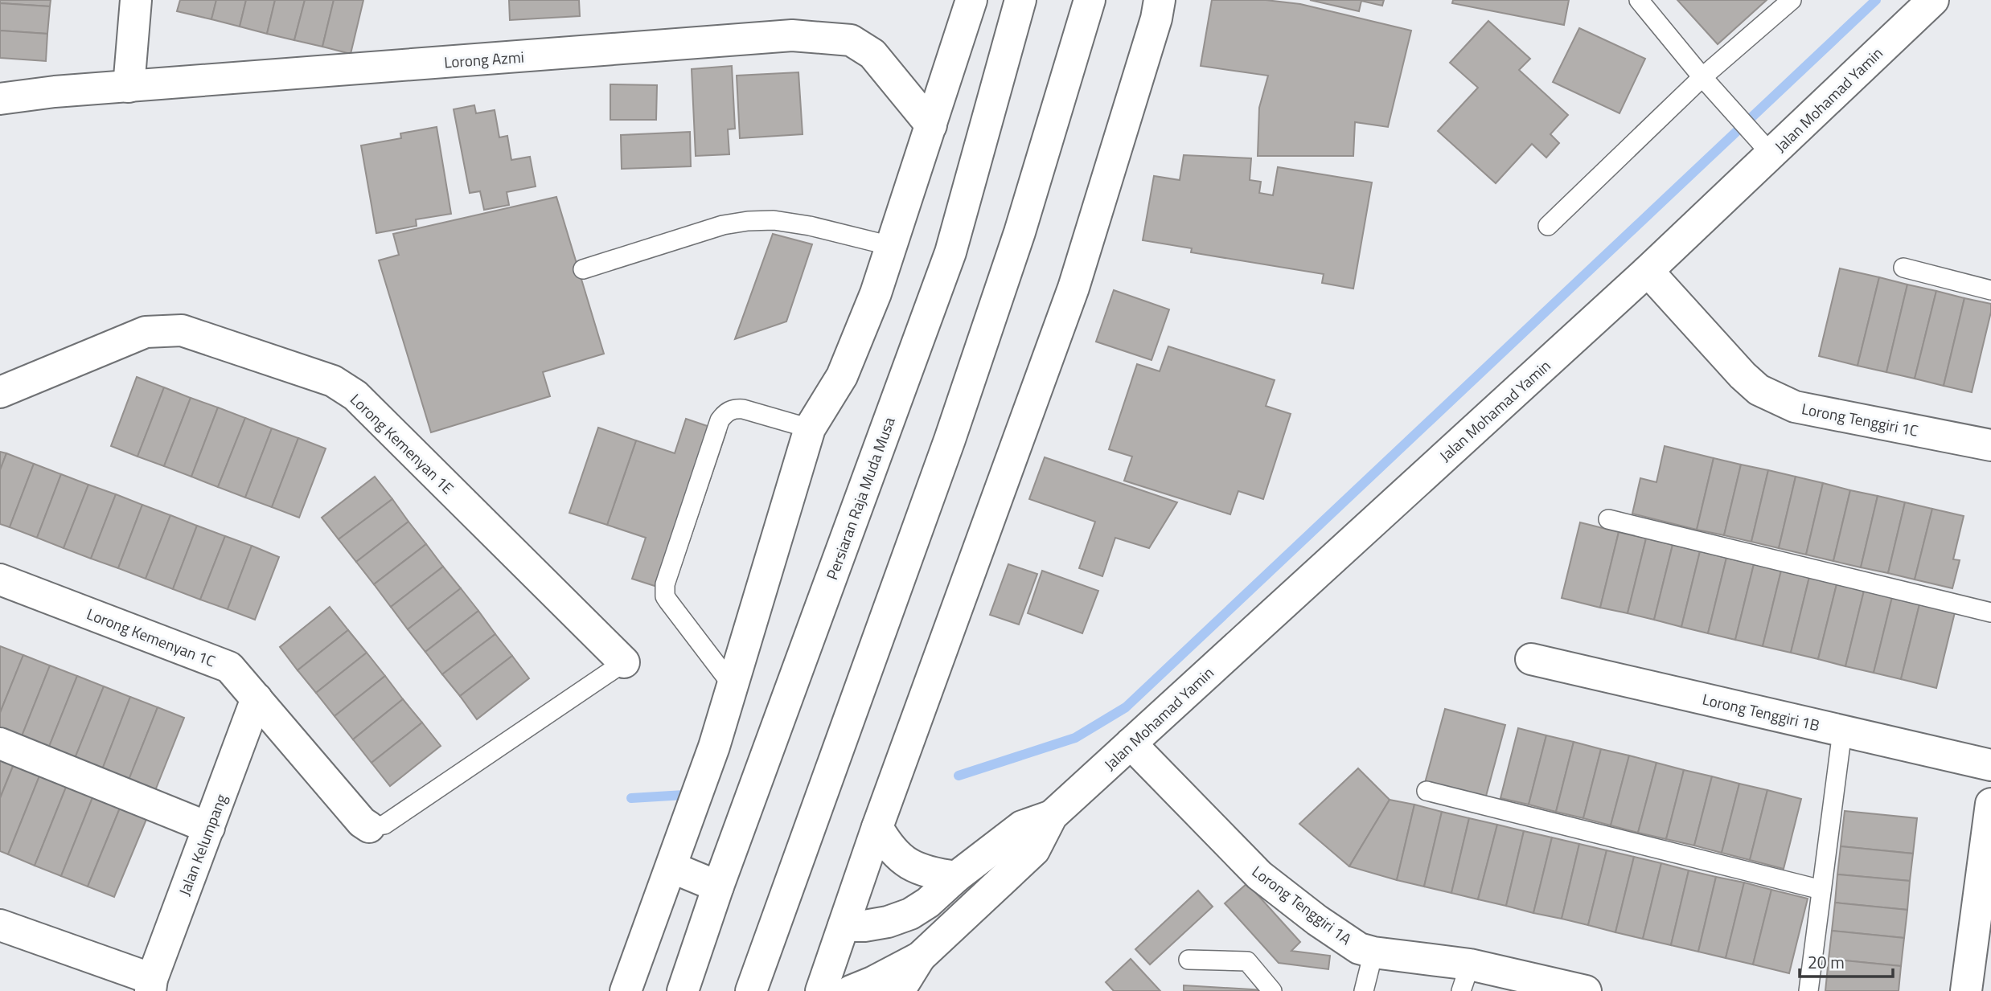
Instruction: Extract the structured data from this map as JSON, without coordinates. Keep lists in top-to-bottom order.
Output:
{
  "streets": {
    "street": [
      "Lorong Azmi",
      "Jalan Mohamad Yamin",
      "Lorong Tenggiri 1C",
      "Lorong Kemenyan 1E",
      "Persiaran Raja Muda Musa",
      "Lorong Kemenyan 1C",
      "Lorong Tenggiri 1B",
      "Jalan Kelumpang",
      "Lorong Tenggiri 1A"
    ]
  },
  "crossings": [
    ["Jalan Mohamad Yamin", "Lorong Tenggiri 1C"],
    ["Jalan Mohamad Yamin", "Lorong Tenggiri 1A"],
    ["Lorong Kemenyan 1C", "Jalan Kelumpang"]
  ],
  "scale_bar": "20 m"
}
